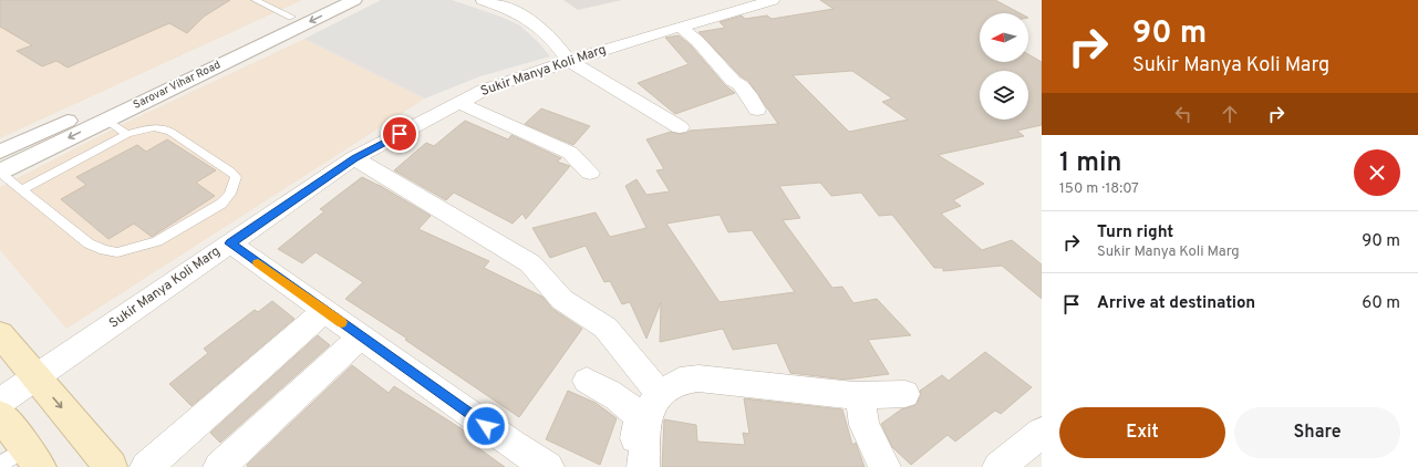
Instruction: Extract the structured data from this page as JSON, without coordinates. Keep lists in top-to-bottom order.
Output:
{
  "streets": {
    "street": ["Sukir Manya Koli Marg", "Sarovar Vihar Road"]
  },
  "north": "left",
  "page": {
    "turn": ["90 m", "Sukir Manya Koli Marg"],
    "heading": ["1 min", "150 m · 18:07"],
    "list": [
      {
        "name": "Turn right",
        "note": "Sukir Manya Koli Marg",
        "value": "90 m"
      },
      {
        "name": "Arrive at destination",
        "value": "60 m"
      }
    ],
    "buttons": ["Exit", "Share"]
  }
}
